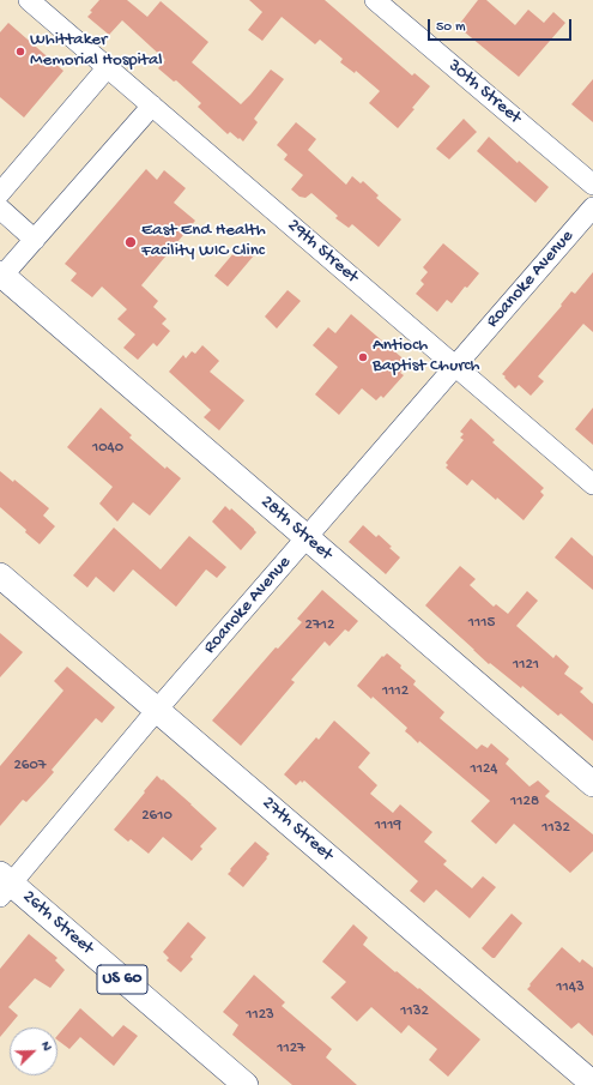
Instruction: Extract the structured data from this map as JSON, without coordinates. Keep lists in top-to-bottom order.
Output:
{
  "streets": {
    "main road": [
      "28th Street",
      "27th Street",
      "26th Street",
      "US 60"
    ],
    "street": ["30th Street", "29th Street", "Roanoke Avenue"]
  },
  "crossings": [
    ["29th Street", "Roanoke Avenue"],
    ["Roanoke Avenue", "28th Street"],
    ["Roanoke Avenue", "27th Street"],
    ["Roanoke Avenue", "26th Street"]
  ],
  "places": ["Whittaker Memorial Hospital", "East End Health Facility WIC Clinc", "Antioch Baptist Church"],
  "house_numbers": [
    "1040",
    "1115",
    "2712",
    "1121",
    "1112",
    "2607",
    "1124",
    "1128",
    "2610",
    "1119",
    "1132",
    "1143",
    "1132",
    "1123",
    "1127"
  ],
  "scale_bar": "50 m",
  "north": "top right"
}
